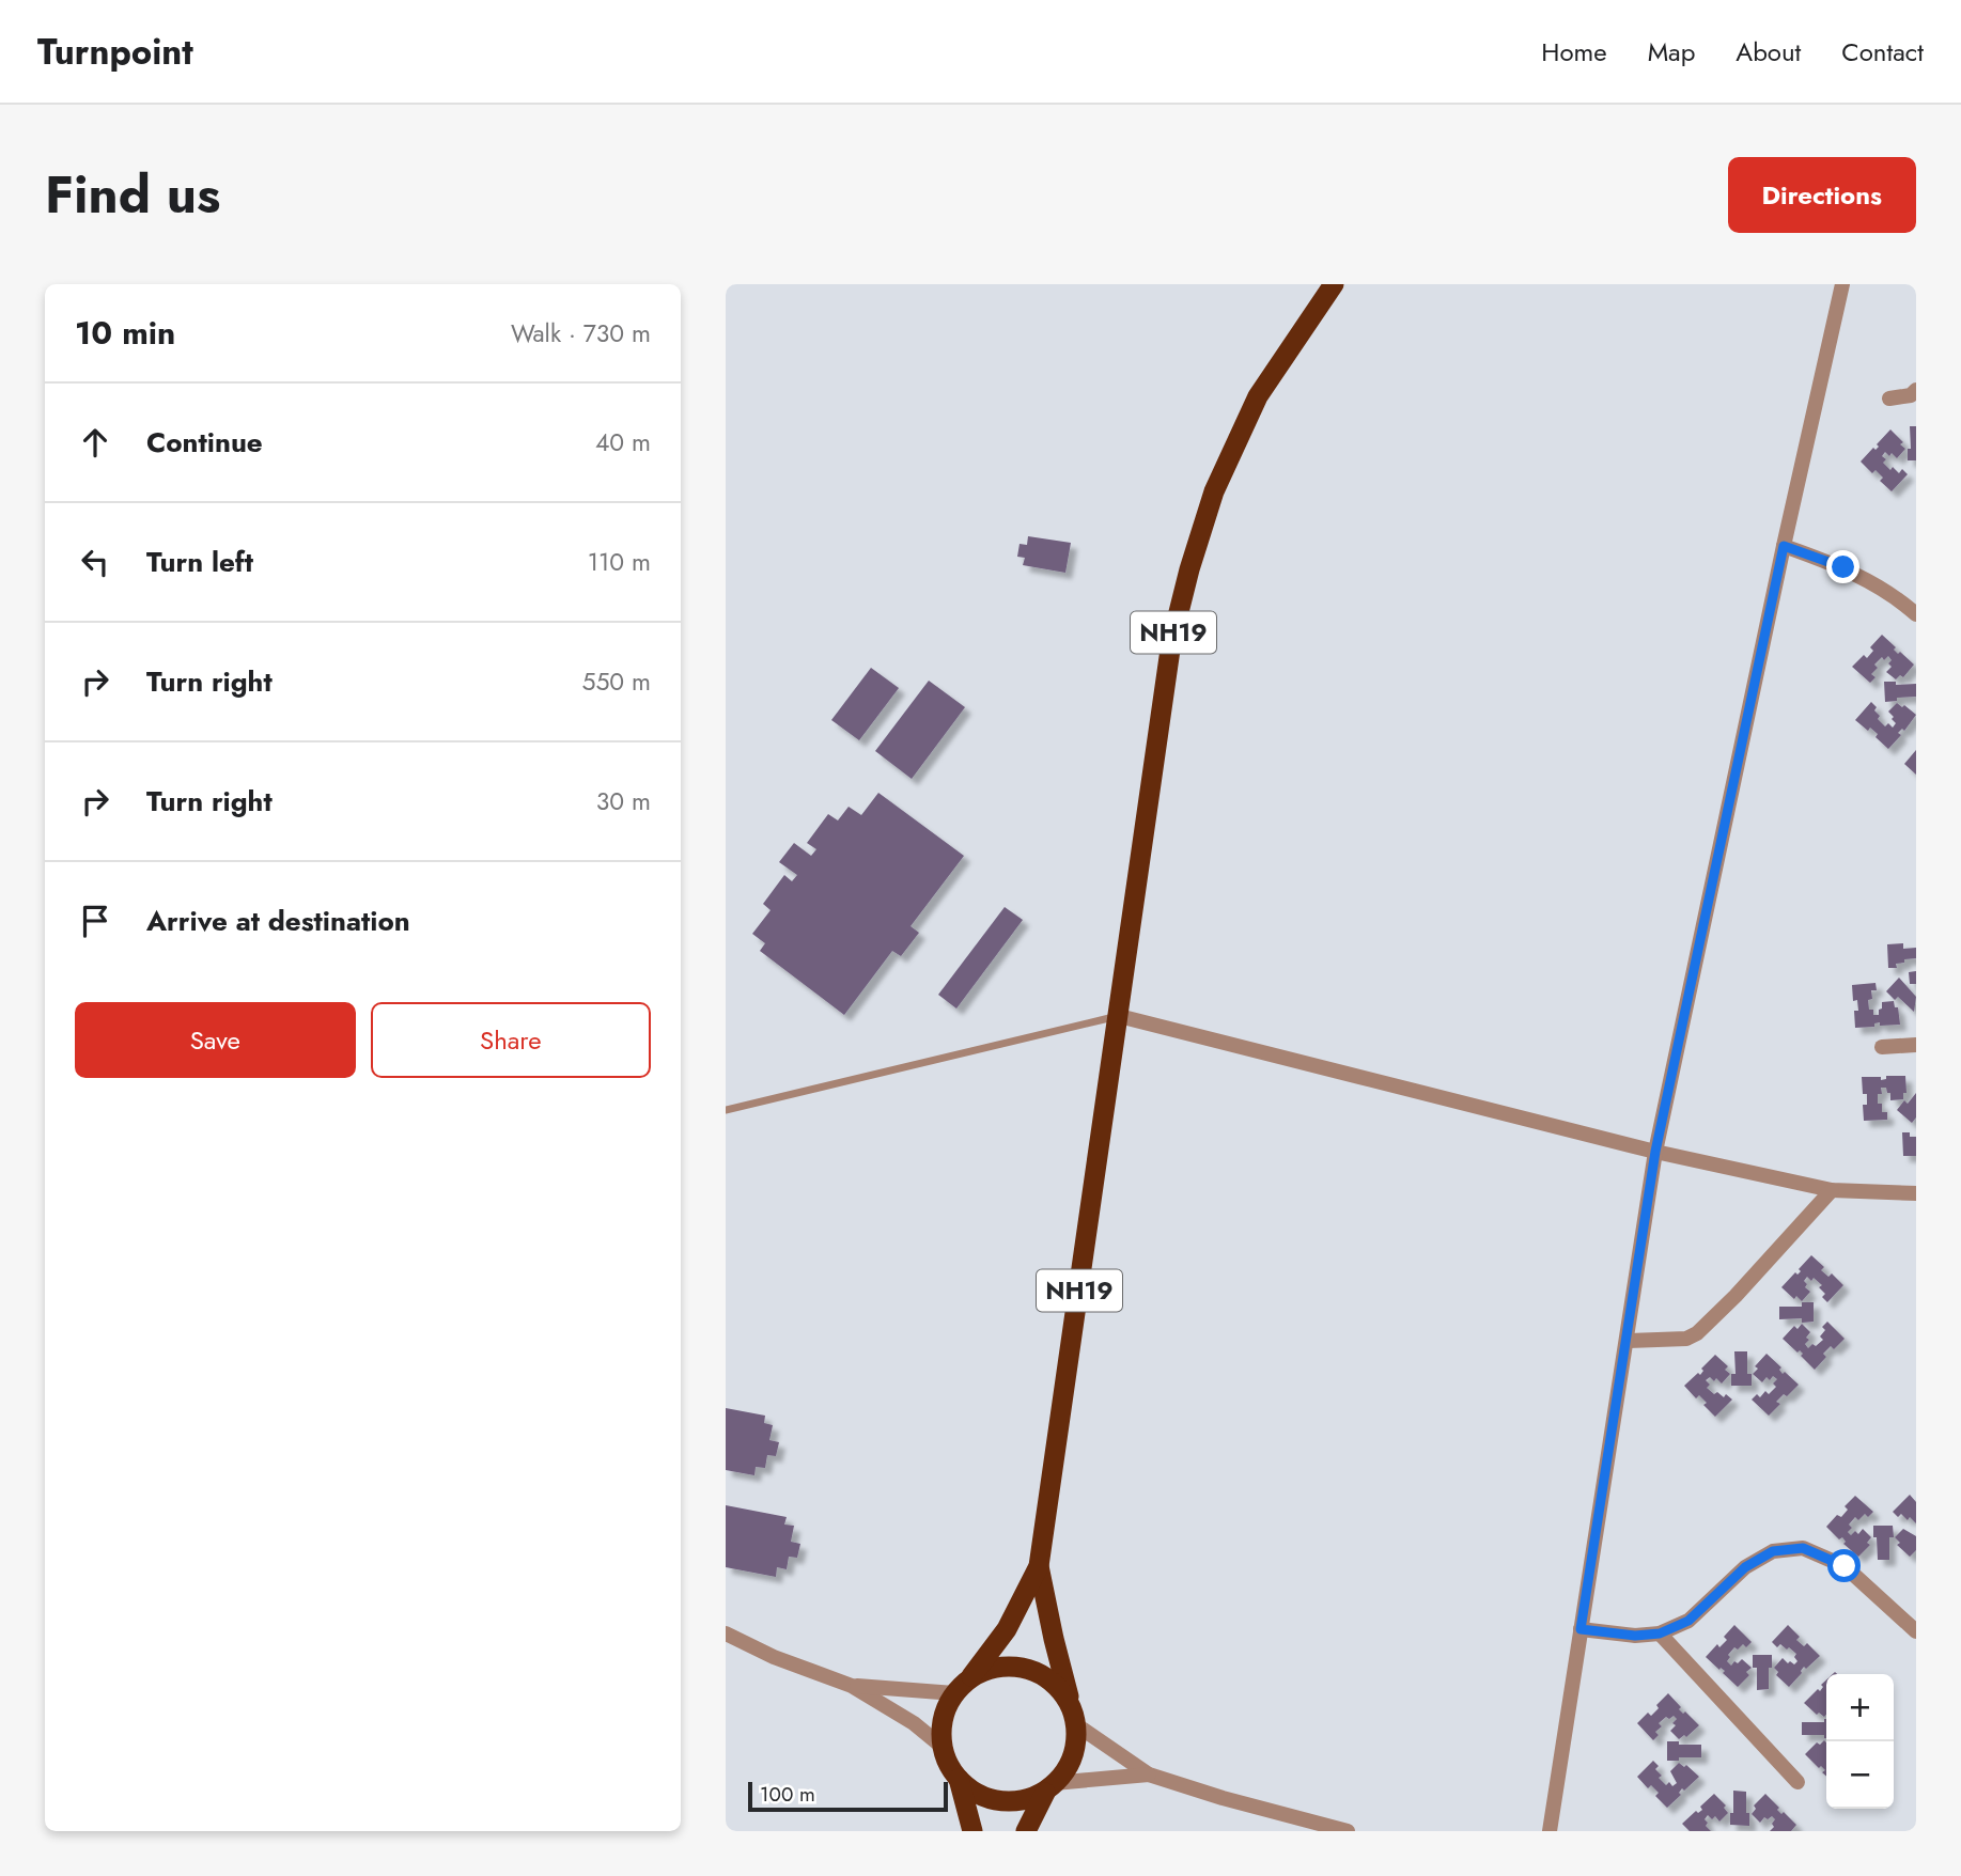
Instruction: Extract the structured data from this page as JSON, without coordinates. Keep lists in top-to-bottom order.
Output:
{
  "streets": {
    "highway": ["NH19"]
  },
  "scale_bar": "100 m",
  "page": {
    "header": "Turnpoint",
    "nav": [
      "Home",
      "Map",
      "About",
      "Contact"
    ],
    "title": "Find us",
    "buttons": [
      "Directions",
      ["Save", "Share"]
    ],
    "heading": ["10 min", "Walk · 730 m"],
    "list": [
      ["Continue", "40 m"],
      ["Turn left", "110 m"],
      ["Turn right", "550 m"],
      ["Turn right", "30 m"],
      "Arrive at destination"
    ],
    "map_buttons": ["+", "−"],
    "scale": "100 m"
  }
}
